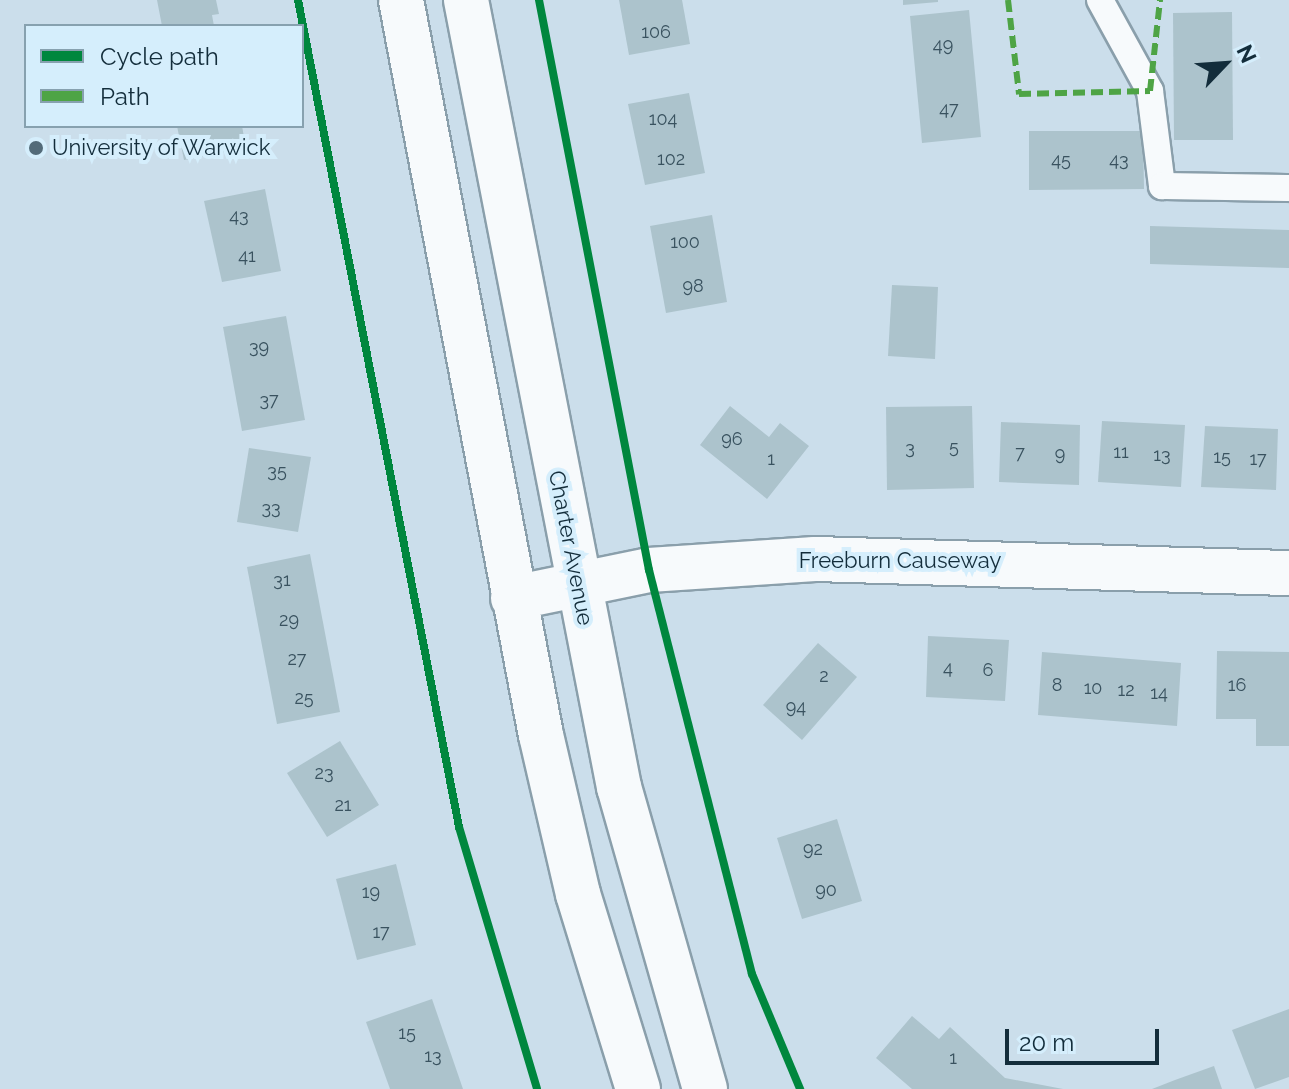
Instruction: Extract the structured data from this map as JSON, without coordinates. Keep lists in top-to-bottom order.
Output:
{
  "streets": {
    "street": ["Charter Avenue", "Freeburn Causeway"]
  },
  "crossings": [
    ["Charter Avenue", "Freeburn Causeway"]
  ],
  "places": ["University of Warwick"],
  "house_numbers": [
    "106",
    "49",
    "47",
    "104",
    "102",
    "45",
    "43",
    "43",
    "100",
    "41",
    "98",
    "39",
    "37",
    "96",
    "5",
    "3",
    "11",
    "7",
    "9",
    "13",
    "15",
    "1",
    "17",
    "35",
    "33",
    "31",
    "29",
    "27",
    "4",
    "6",
    "2",
    "8",
    "16",
    "10",
    "12",
    "14",
    "25",
    "94",
    "23",
    "21",
    "92",
    "90",
    "19",
    "17",
    "15",
    "13",
    "1"
  ],
  "legend": ["Cycle path", "Path"],
  "scale_bar": "20 m",
  "north": "top right"
}
